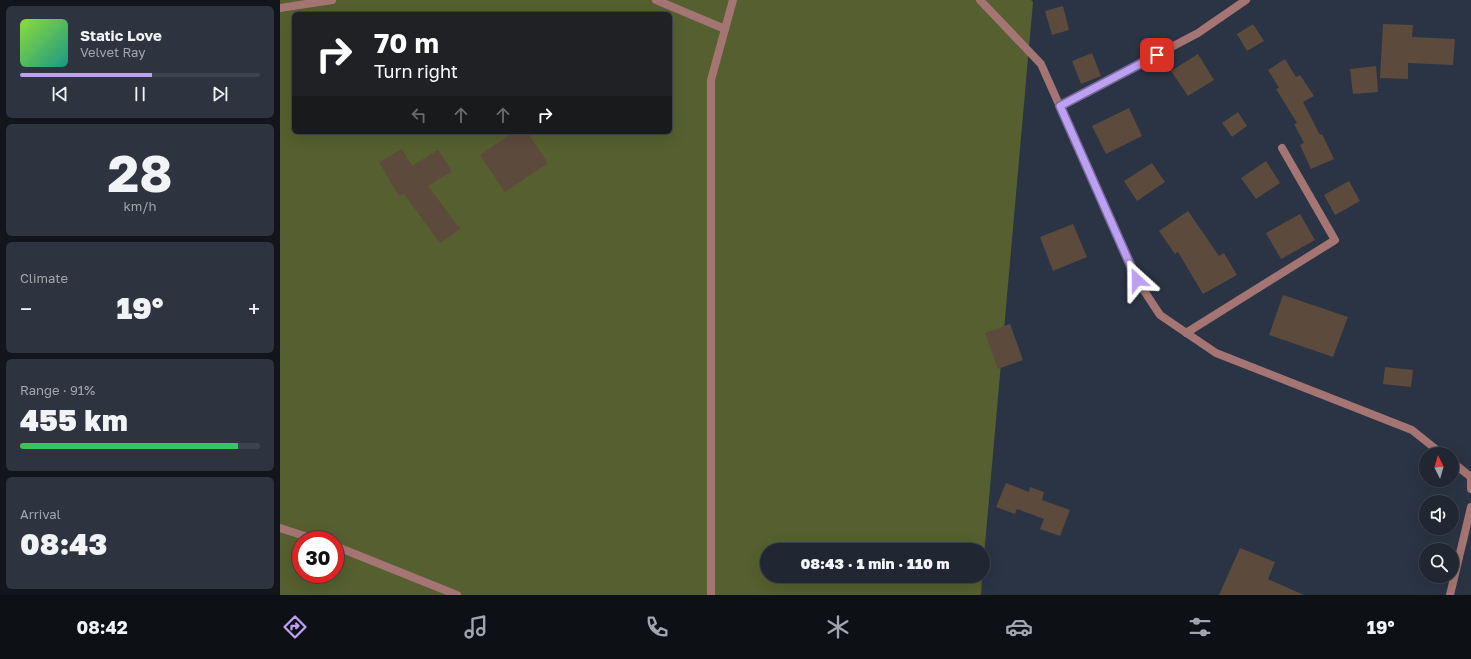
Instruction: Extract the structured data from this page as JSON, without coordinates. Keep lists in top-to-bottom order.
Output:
{
  "north": "top",
  "page": {
    "turn": ["70 m", "Turn right"],
    "song": ["Static Love", "Velvet Ray"],
    "tile": [
      ["28", "km/h"],
      "Climate",
      ["Range · 91%", "455 km"],
      ["Arrival", "08:43"]
    ],
    "heat": ["−", "19°", "+"],
    "limit": "30",
    "trip": "08:43 · 1 min · 110 m",
    "tabs": ["08:42", "19°"]
  }
}
